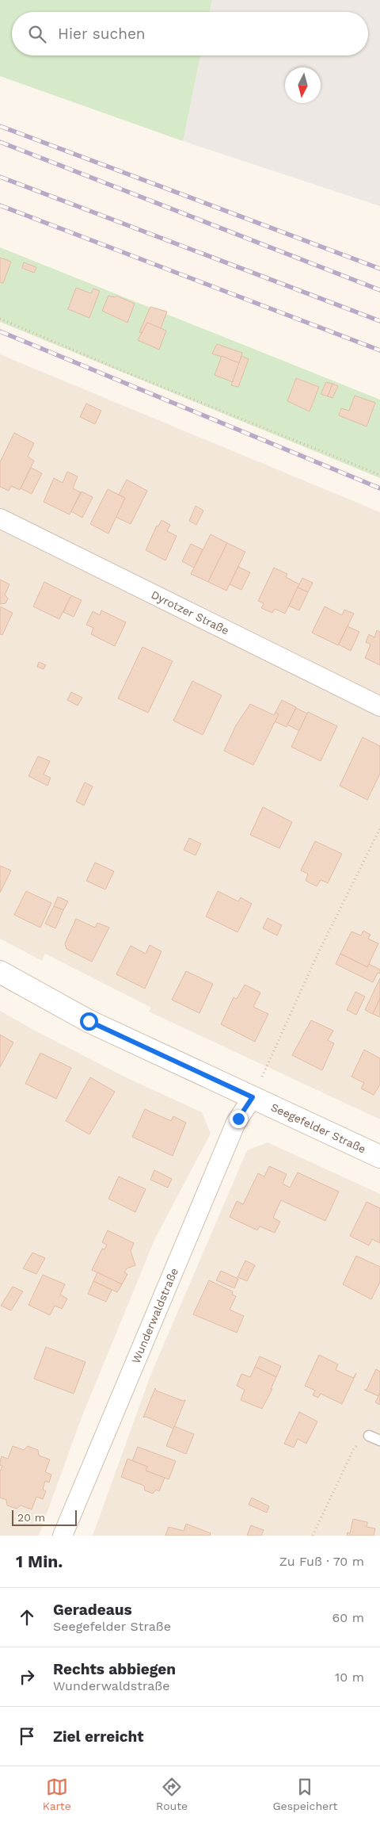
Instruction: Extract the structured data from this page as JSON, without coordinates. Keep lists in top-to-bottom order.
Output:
{
  "streets": {
    "street": ["Dyrotzer Straße", "Seegefelder Straße", "Wunderwaldstraße"]
  },
  "crossings": [
    ["Seegefelder Straße", "Wunderwaldstraße"]
  ],
  "scale_bar": "20 m",
  "north": "bottom",
  "page": {
    "search": "Hier suchen",
    "scale": "20 m",
    "heading": ["1 Min.", "Zu Fuß · 70 m"],
    "list": [
      ["Geradeaus", "Seegefelder Straße", "60 m"],
      ["Rechts abbiegen", "Wunderwaldstraße", "10 m"],
      "Ziel erreicht"
    ],
    "nav": ["Karte", "Route", "Gespeichert"]
  }
}
